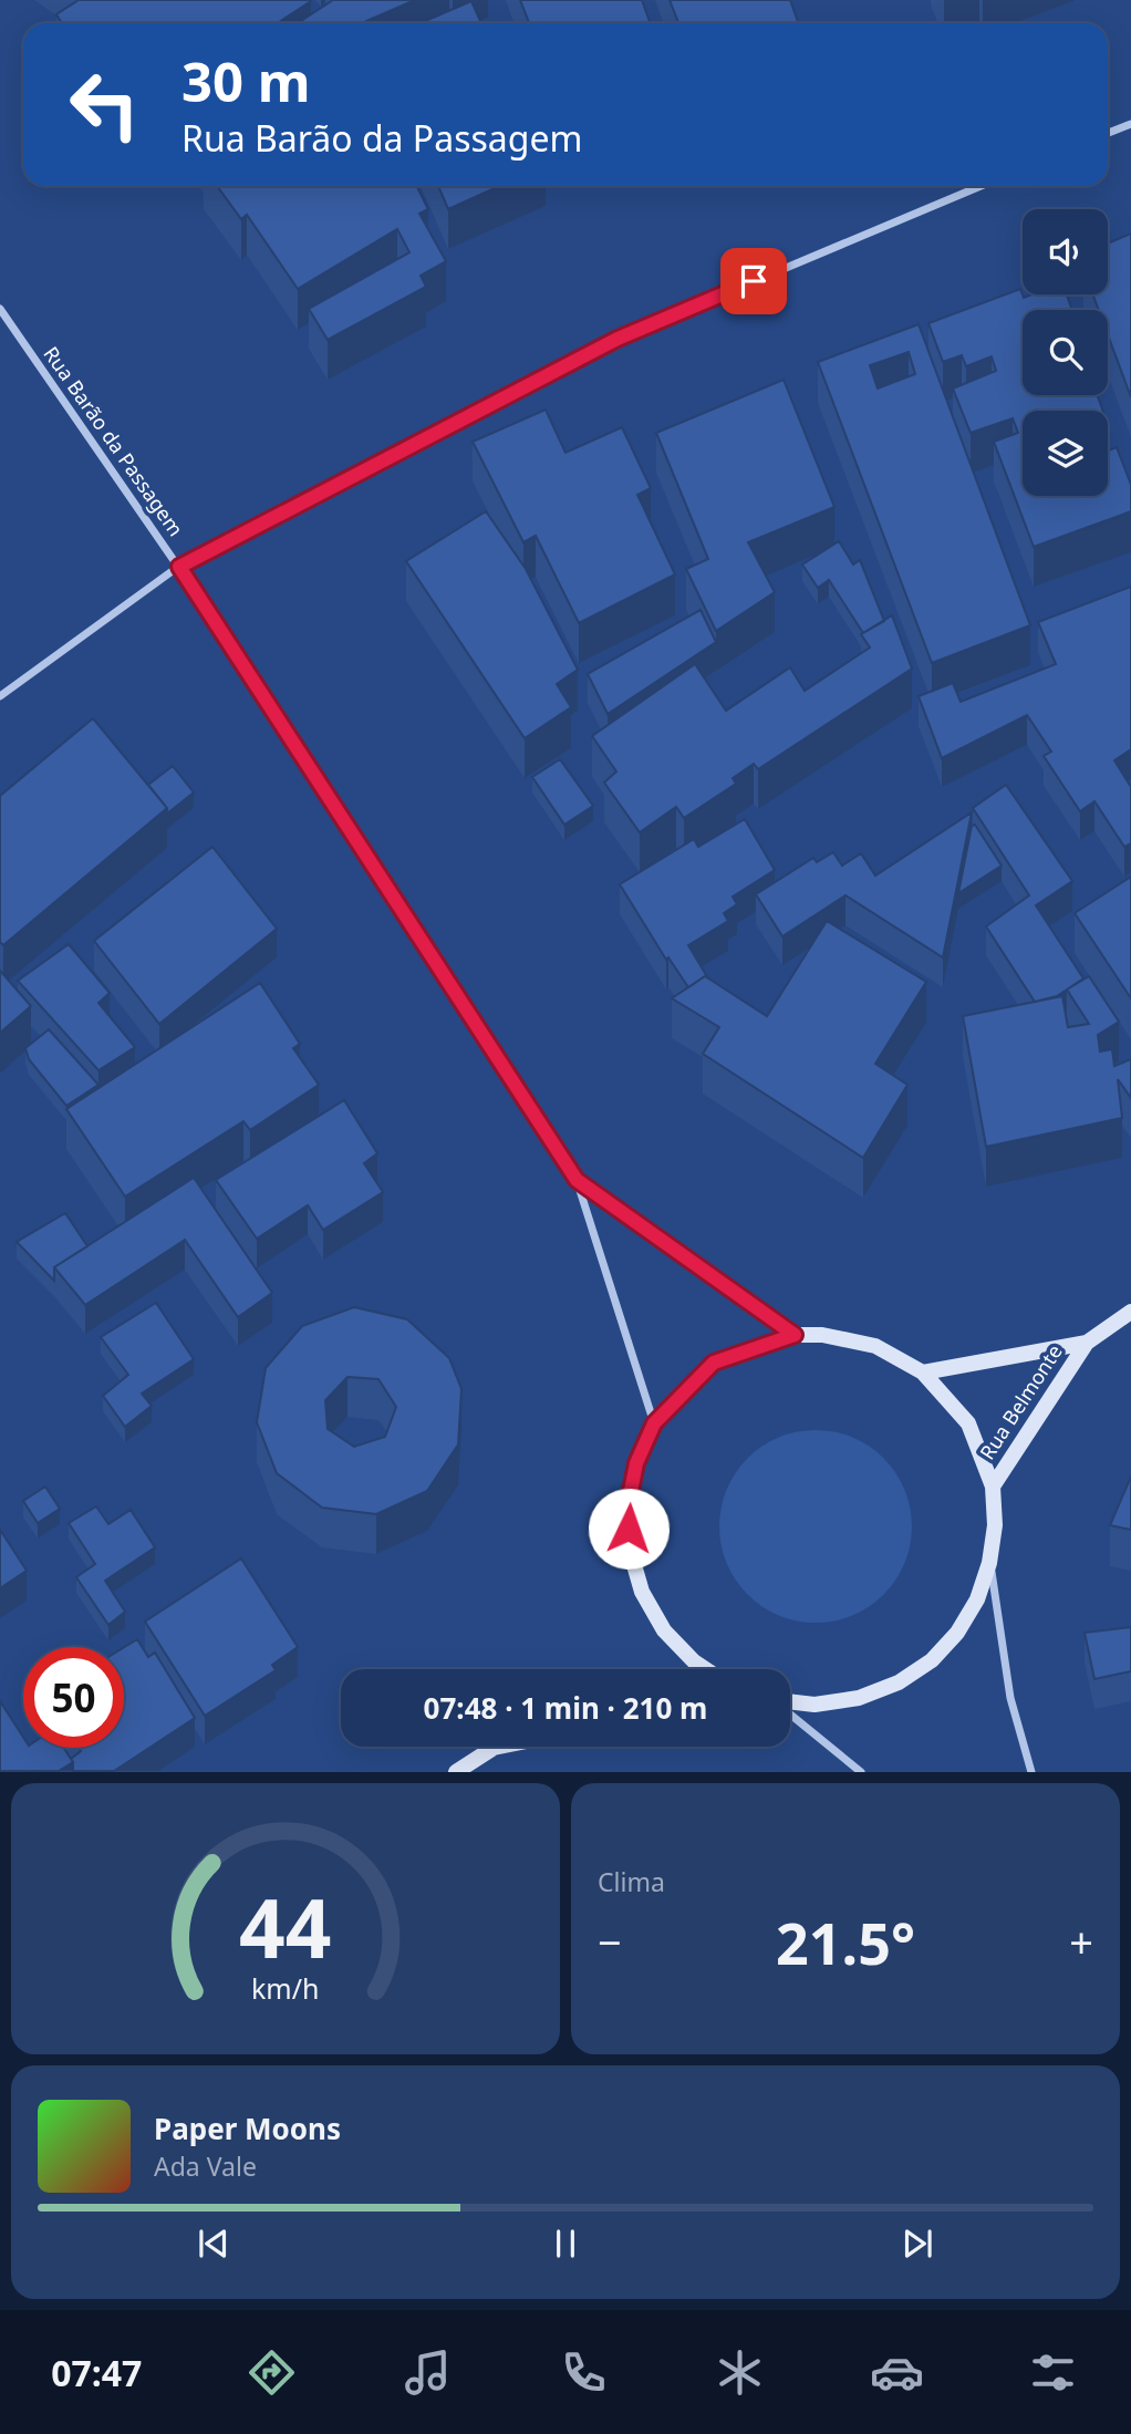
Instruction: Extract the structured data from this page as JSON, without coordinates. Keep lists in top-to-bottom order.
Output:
{
  "streets": {
    "main road": ["Rua Belmonte"],
    "street": ["Rua Barão da Passagem"]
  },
  "page": {
    "turn": ["30 m", "Rua Barão da Passagem"],
    "limit": "50",
    "trip": "07:48 · 1 min · 210 m",
    "tile": "Clima",
    "heat": ["−", "21.5°", "+"],
    "song": ["Paper Moons", "Ada Vale"],
    "tabs": "07:47",
    "gauge": ["44", "km/h"]
  }
}
